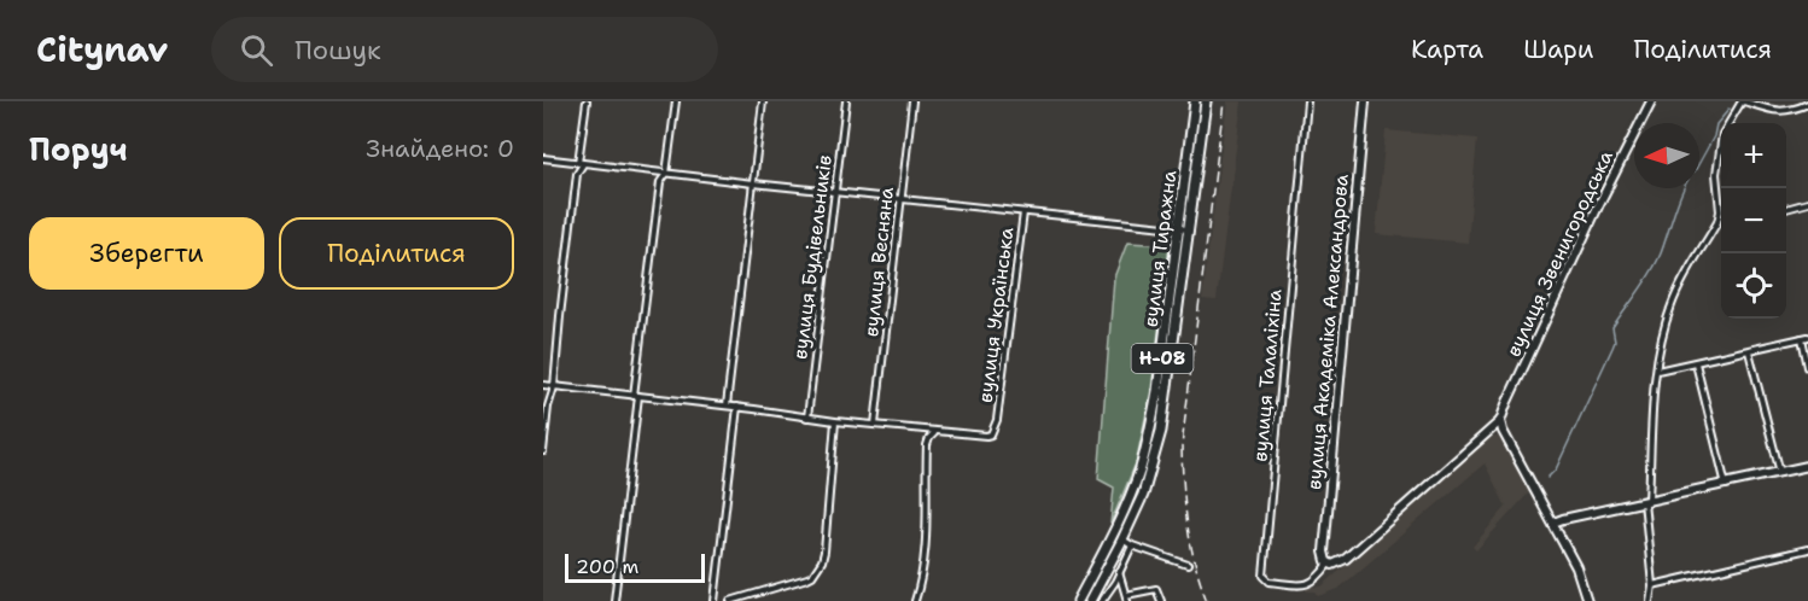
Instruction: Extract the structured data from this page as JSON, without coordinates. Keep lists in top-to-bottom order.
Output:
{
  "streets": {
    "main road": ["вулиця Тиражна", "Н-08"],
    "street": [
      "вулиця Звенигородська",
      "вулиця Будівельників",
      "вулиця Весняна",
      "вулиця Українська",
      "вулиця Академіка Александрова",
      "вулиця Талаліхіна"
    ]
  },
  "crossings": [
    ["вулиця Звенигородська", "вулиця Академіка Александрова"],
    ["вулиця Звенигородська", "вулиця Талаліхіна"],
    ["вулиця Академіка Александрова", "вулиця Талаліхіна"]
  ],
  "scale_bar": "200 m",
  "north": "left",
  "page": {
    "header": "Citynav",
    "search": "Пошук",
    "nav": ["Карта", "Шари", "Поділитися"],
    "heading": ["Поруч", "Знайдено: 0"],
    "map_buttons": ["+", "−"],
    "buttons": ["Зберегти", "Поділитися"],
    "scale": "200 m"
  }
}
